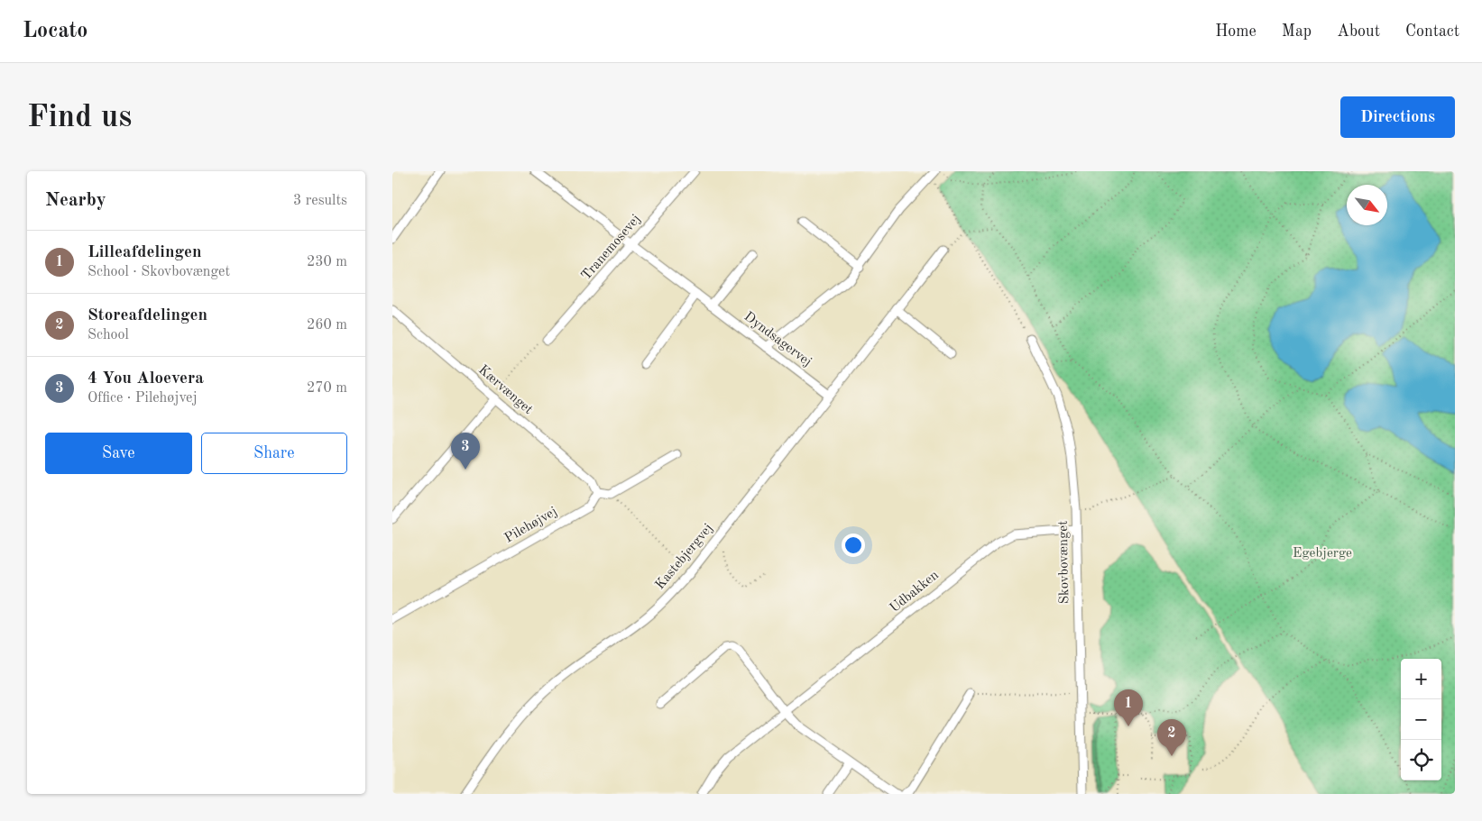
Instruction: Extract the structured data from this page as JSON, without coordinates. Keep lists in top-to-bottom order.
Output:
{
  "streets": {
    "street": [
      "Tranemosevej",
      "Dyndsagervej",
      "Kærvænget",
      "Pilehøjvej",
      "Kastebjergvej",
      "Skovbovænget",
      "Udbakken"
    ]
  },
  "crossings": [
    ["Tranemosevej", "Dyndsagervej"],
    ["Dyndsagervej", "Kastebjergvej"],
    ["Kærvænget", "Pilehøjvej"],
    ["Skovbovænget", "Udbakken"]
  ],
  "parks": ["Egebjerge"],
  "north": "bottom right",
  "page": {
    "header": "Locato",
    "nav": [
      "Home",
      "Map",
      "About",
      "Contact"
    ],
    "buttons": [
      "Directions",
      ["Save", "Share"]
    ],
    "title": "Find us",
    "heading": ["Nearby", "3 results"],
    "list": [
      {
        "mark": "1",
        "name": "Lilleafdelingen",
        "note": "School · Skovbovænget",
        "value": "230 m"
      },
      {
        "mark": "2",
        "name": "Storeafdelingen",
        "note": "School",
        "value": "260 m"
      },
      {
        "mark": "3",
        "name": "4 You Aloevera",
        "note": "Office · Pilehøjvej",
        "value": "270 m"
      }
    ],
    "pins": ["3", "1", "2"],
    "map_buttons": ["+", "−"]
  }
}
